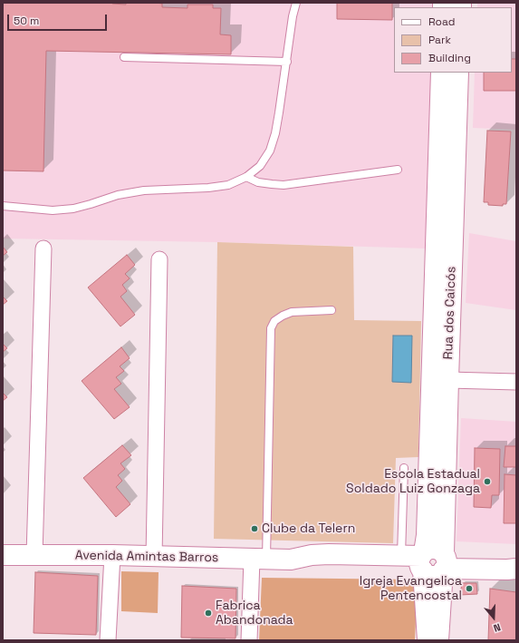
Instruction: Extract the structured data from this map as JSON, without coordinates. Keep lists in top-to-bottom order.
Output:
{
  "streets": {
    "street": ["Rua dos Caicós", "Avenida Amintas Barros"]
  },
  "crossings": [
    ["Rua dos Caicós", "Avenida Amintas Barros"]
  ],
  "places": [
    "Escola Estadual Soldado Luiz Gonzaga",
    "Clube da Telern",
    "Igreja Evangelica Pentencostal",
    "Fabrica Abandonada"
  ],
  "legend": ["Road", "Park", "Building"],
  "scale_bar": "50 m",
  "north": "bottom"
}
